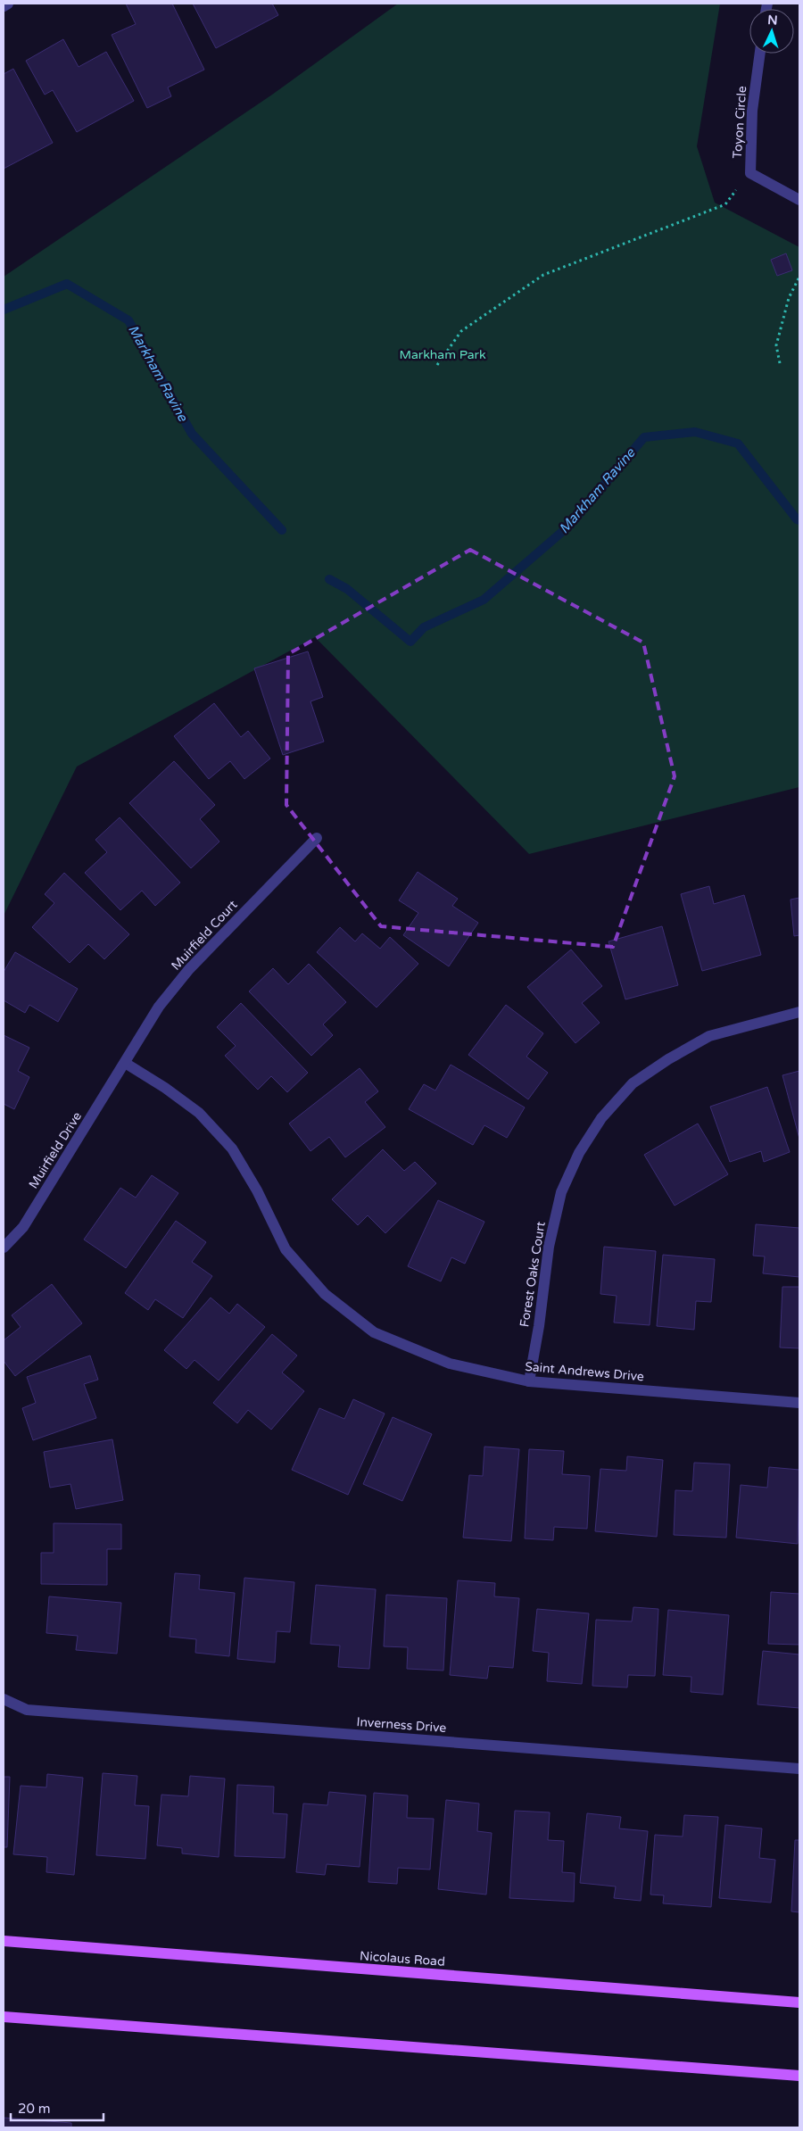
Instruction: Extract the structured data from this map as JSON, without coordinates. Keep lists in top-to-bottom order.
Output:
{
  "streets": {
    "main road": ["Nicolaus Road"],
    "street": [
      "Toyon Circle",
      "Muirfield Court",
      "Muirfield Drive",
      "Forest Oaks Court",
      "Saint Andrews Drive",
      "Inverness Drive"
    ]
  },
  "crossings": [
    ["Muirfield Court", "Muirfield Drive"],
    ["Muirfield Court", "Saint Andrews Drive"],
    ["Muirfield Drive", "Saint Andrews Drive"],
    ["Forest Oaks Court", "Saint Andrews Drive"]
  ],
  "water": ["Markham Ravine"],
  "parks": ["Markham Park"],
  "scale_bar": "20 m",
  "north": "top"
}
